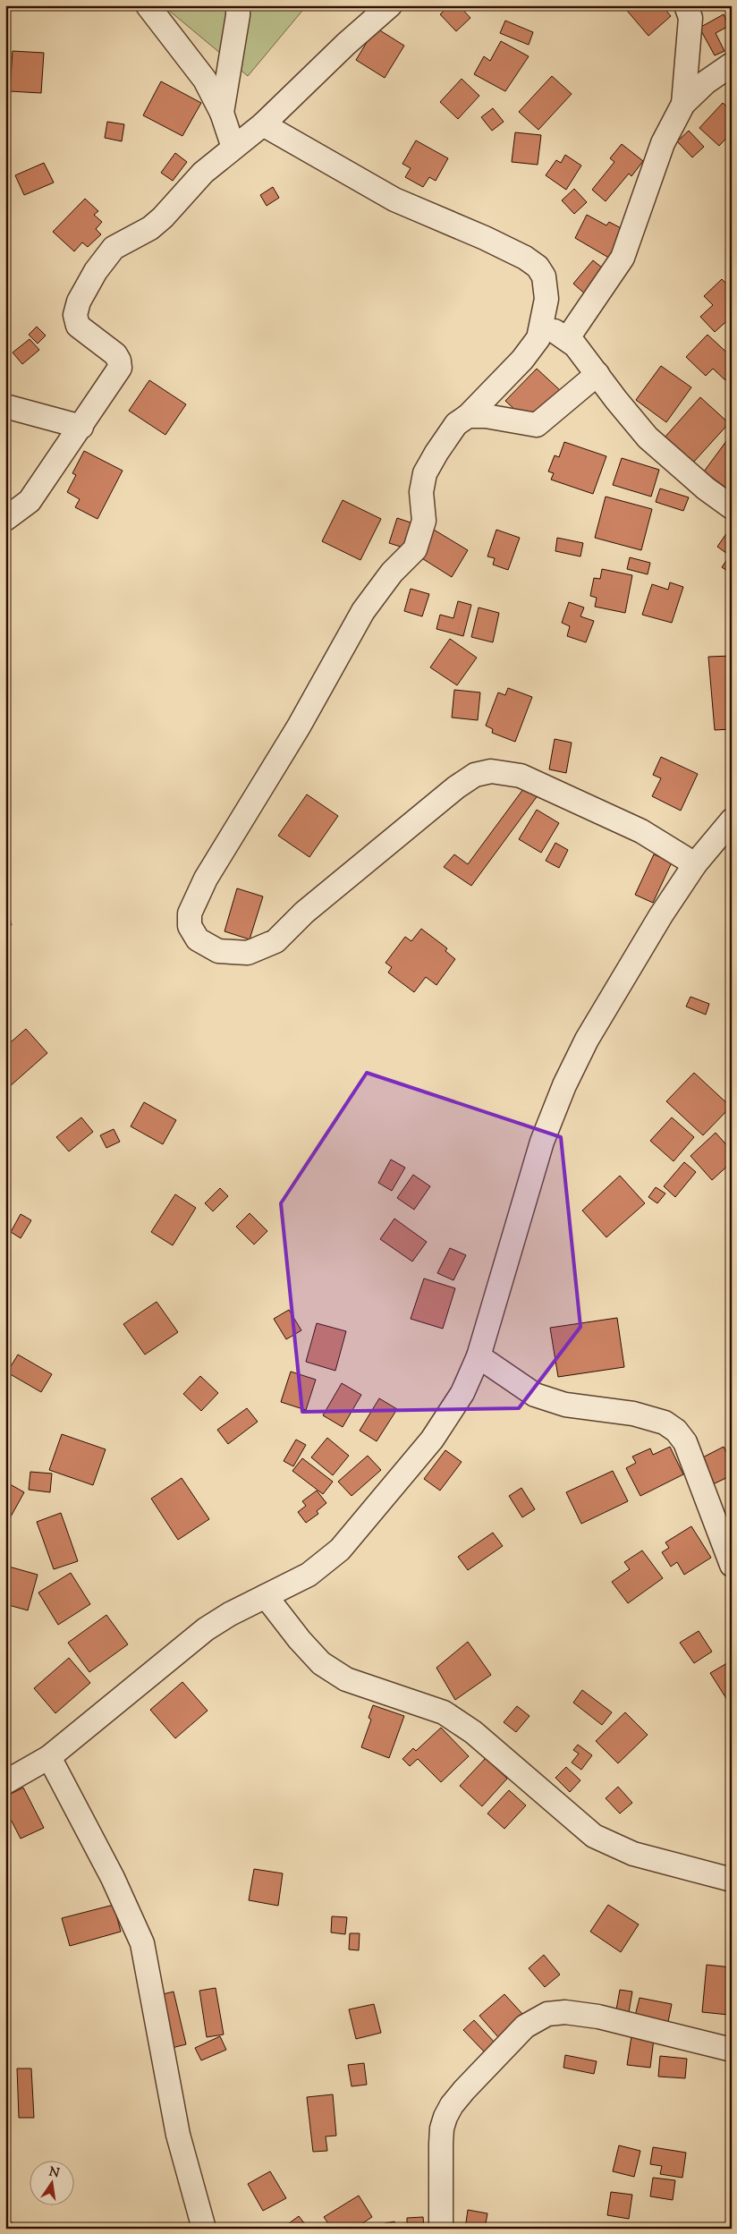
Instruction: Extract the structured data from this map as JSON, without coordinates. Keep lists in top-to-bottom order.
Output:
{
  "north": "top"
}
